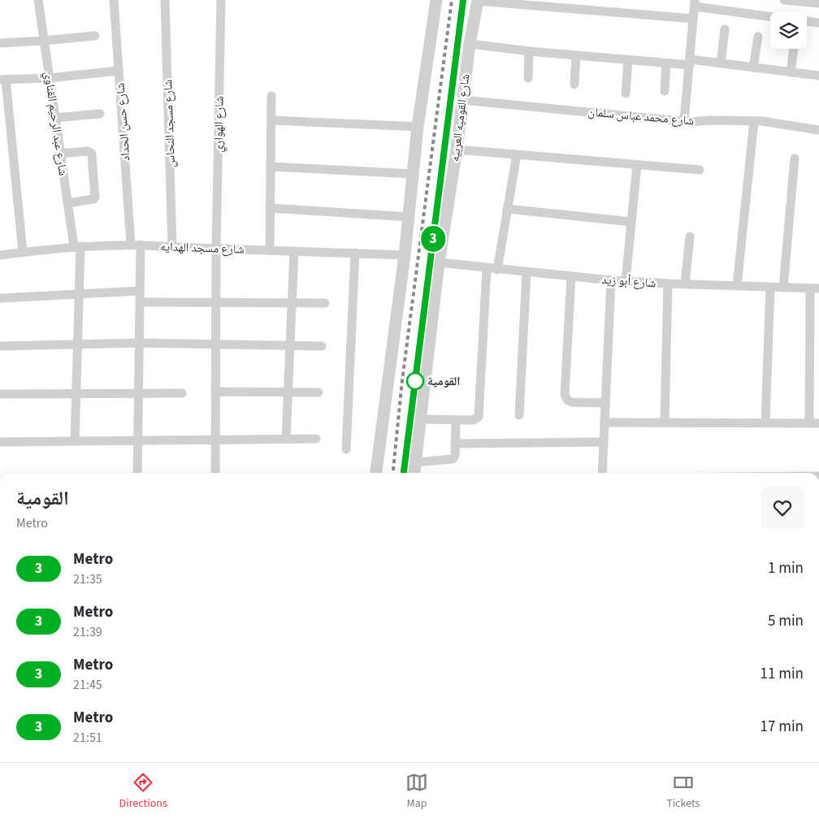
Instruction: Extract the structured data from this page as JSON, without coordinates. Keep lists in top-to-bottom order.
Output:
{
  "streets": {
    "street": [
      "شارع محمد عباس سلمان",
      "شارع القوميه العربيه",
      "شارع حسن الحداد",
      "شارع عبد الرحيم القناوي",
      "شارع مسجد النحاس",
      "شارع الهواري",
      "شارع مسجد الهدايه",
      "شارع أبو زيد"
    ]
  },
  "crossings": [
    ["شارع محمد عباس سلمان", "شارع القوميه العربيه"],
    ["شارع القوميه العربيه", "شارع أبو زيد"],
    ["شارع حسن الحداد", "شارع مسجد الهدايه"],
    ["شارع عبد الرحيم القناوي", "شارع مسجد الهدايه"],
    ["شارع مسجد النحاس", "شارع مسجد الهدايه"],
    ["شارع الهواري", "شارع مسجد الهدايه"]
  ],
  "places": ["القومية"],
  "lines": ["metro line 3"],
  "page": {
    "on_map": "3",
    "heading": ["القومية", "Metro"],
    "list": [
      {
        "mark": "3",
        "name": "Metro",
        "note": "21:35",
        "value": "1 min"
      },
      {
        "mark": "3",
        "name": "Metro",
        "note": "21:39",
        "value": "5 min"
      },
      {
        "mark": "3",
        "name": "Metro",
        "note": "21:45",
        "value": "11 min"
      },
      {
        "mark": "3",
        "name": "Metro",
        "note": "21:51",
        "value": "17 min"
      }
    ],
    "tabs": ["Directions", "Map", "Tickets"]
  }
}
